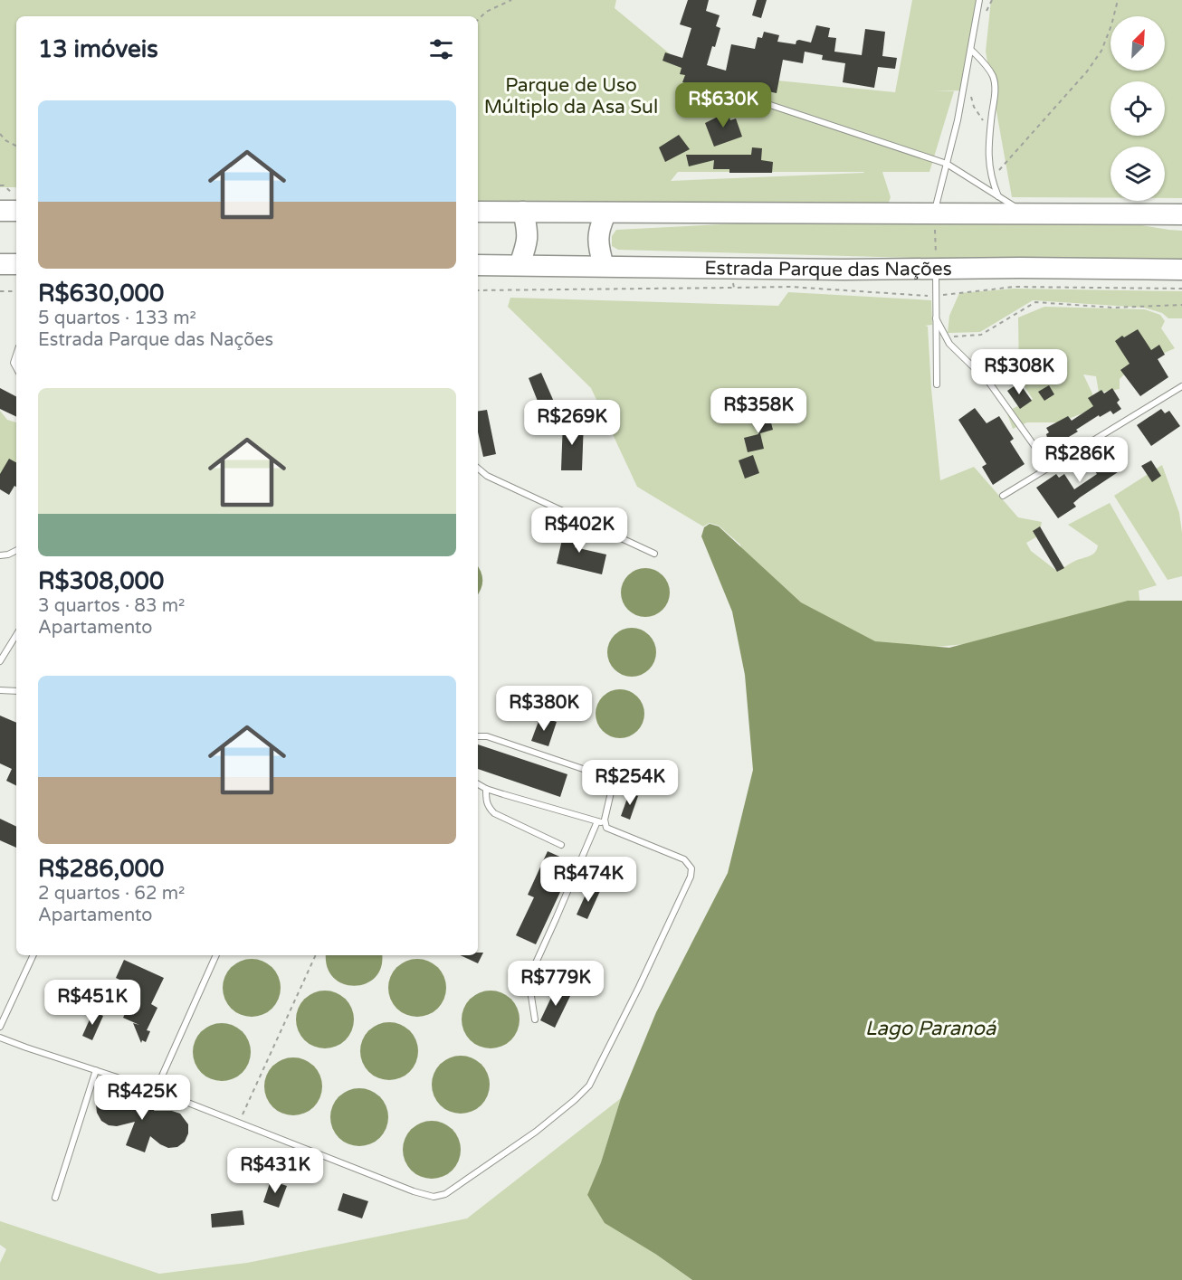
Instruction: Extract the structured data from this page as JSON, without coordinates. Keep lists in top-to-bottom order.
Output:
{
  "streets": {
    "highway": ["Estrada Parque das Nações"]
  },
  "water": ["Lago Paranoá"],
  "parks": ["Parque de Uso Múltiplo da Asa Sul"],
  "north": "top right",
  "page": {
    "heading": "13 imóveis",
    "list": [
      {
        "name": "R$630,000",
        "note": "5 quartos · 133 m² · Estrada Parque das Nações"
      },
      {
        "name": "R$308,000",
        "note": "3 quartos · 83 m² · Apartamento"
      },
      {
        "name": "R$286,000",
        "note": "2 quartos · 62 m² · Apartamento"
      }
    ],
    "price": [
      "R$630K",
      "R$308K",
      "R$358K",
      "R$269K",
      "R$286K",
      "R$402K",
      "R$380K",
      "R$254K",
      "R$474K",
      "R$779K",
      "R$451K",
      "R$425K",
      "R$431K"
    ]
  }
}
